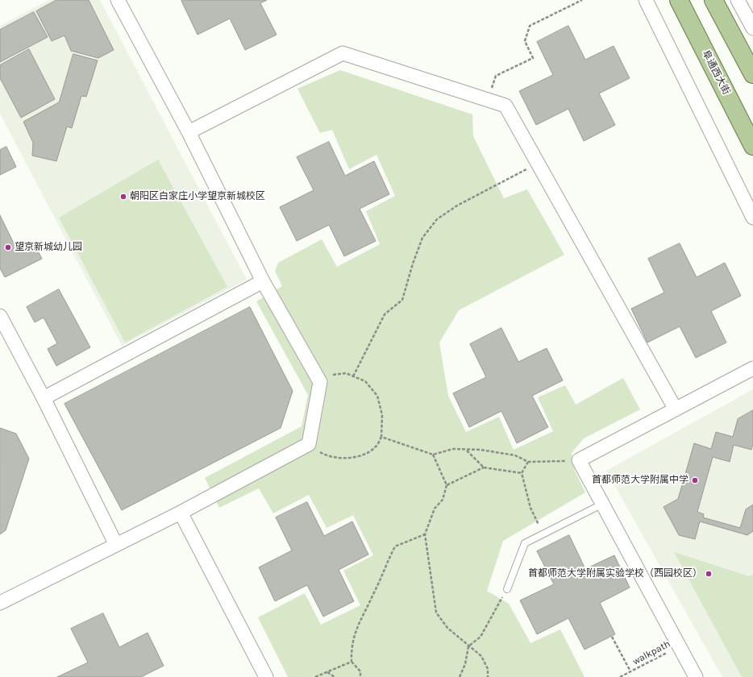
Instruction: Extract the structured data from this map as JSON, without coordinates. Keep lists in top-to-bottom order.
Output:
{
  "streets": {
    "main road": ["阜通西大街"],
    "path": ["walkpath"]
  },
  "places": [
    "朝阳区白家庄小学望京新城校区",
    "望京新城幼儿园",
    "首都师范大学附属中学",
    "首都师范大学附属实验学校（西园校区）"
  ]
}
